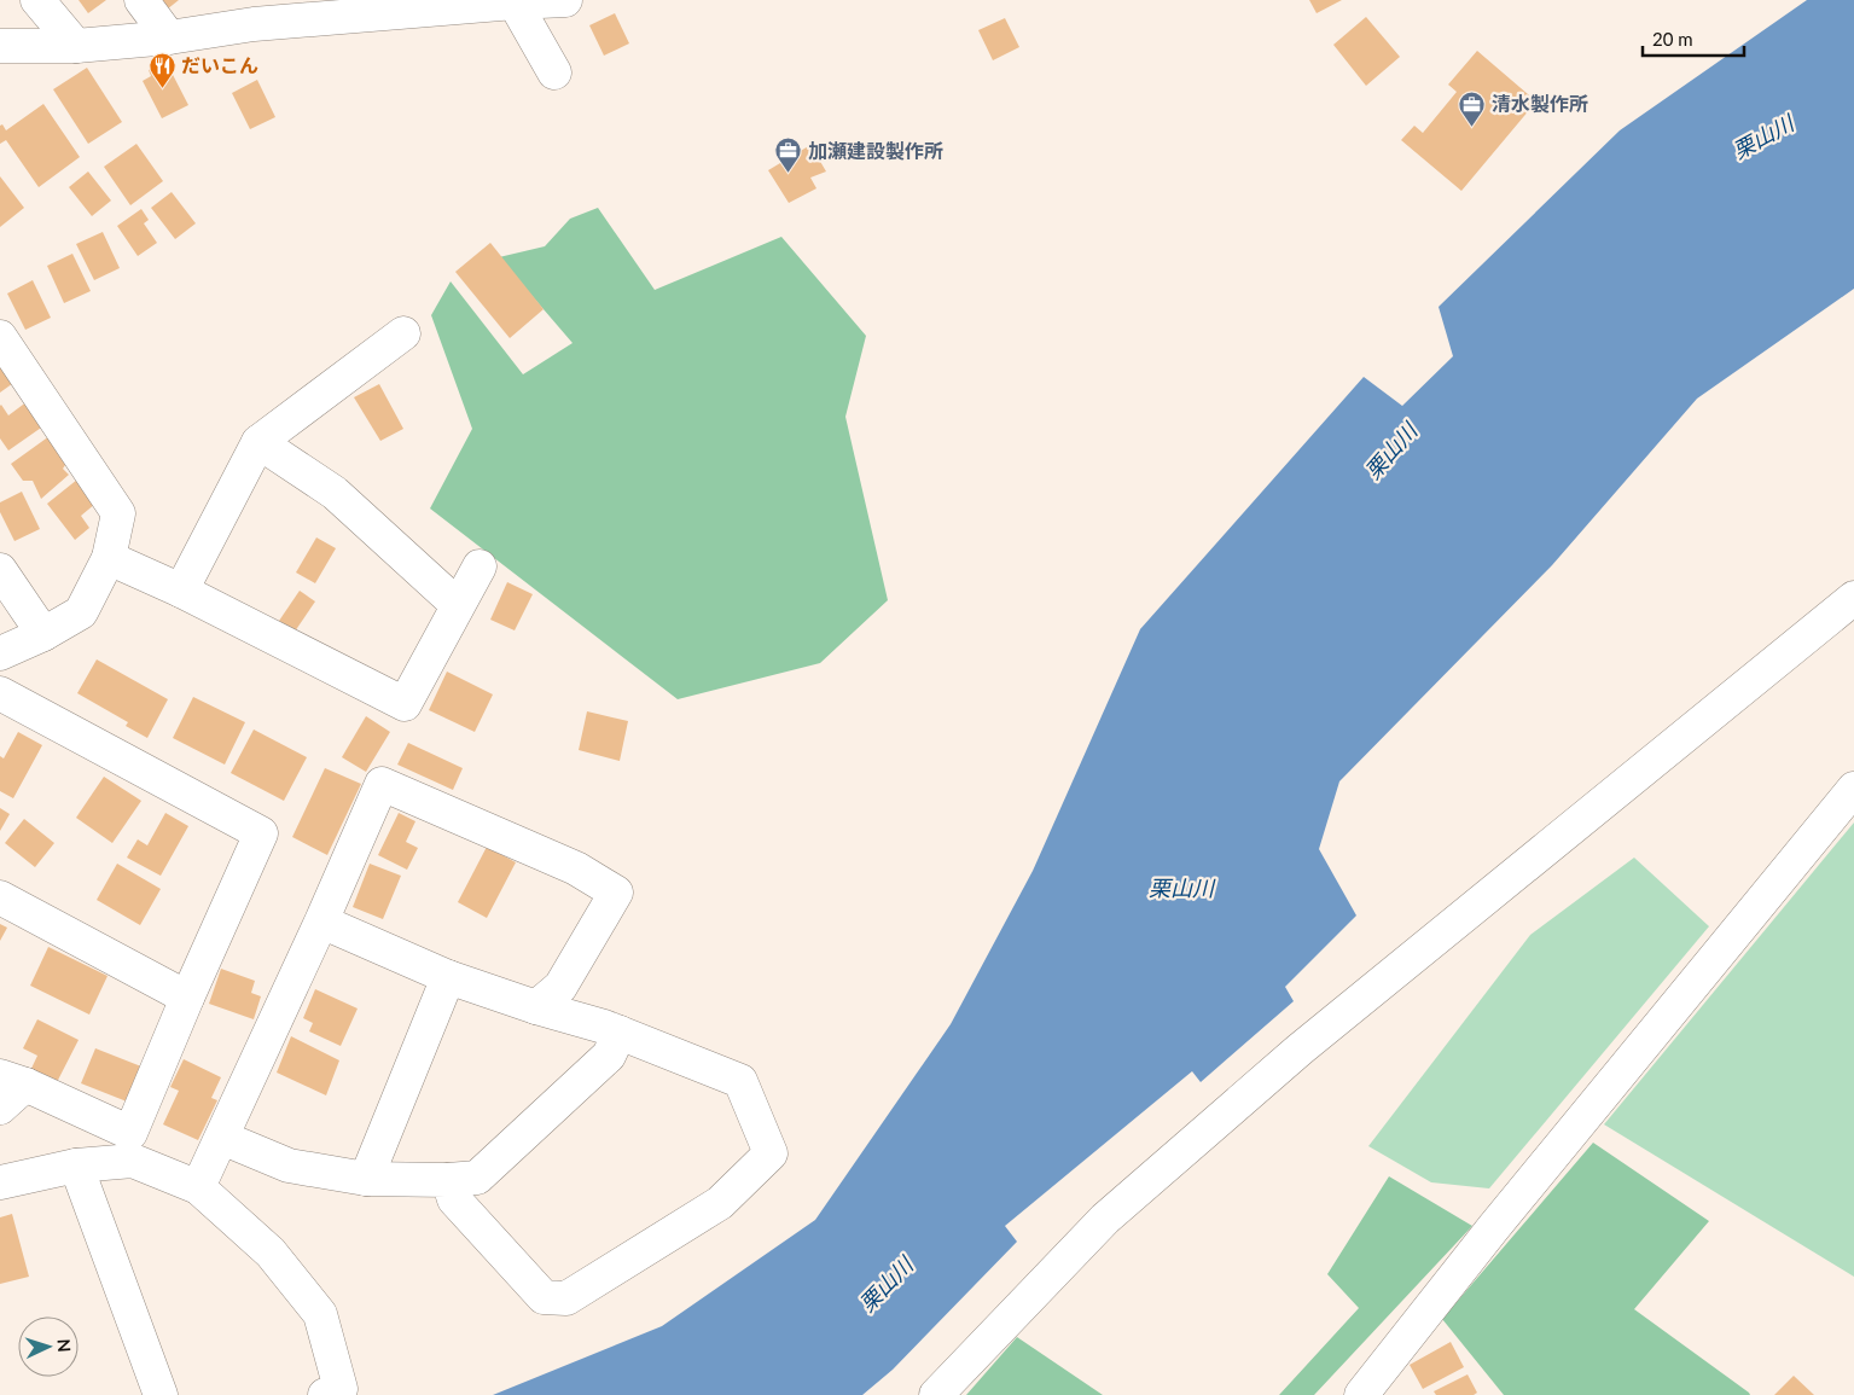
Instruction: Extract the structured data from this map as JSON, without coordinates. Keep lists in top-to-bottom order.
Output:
{
  "water": ["栗山川"],
  "places": {
    "restaurant": ["だいこん"],
    "office": ["清水製作所", "加瀬建設製作所"]
  },
  "scale_bar": "20 m",
  "north": "right"
}
